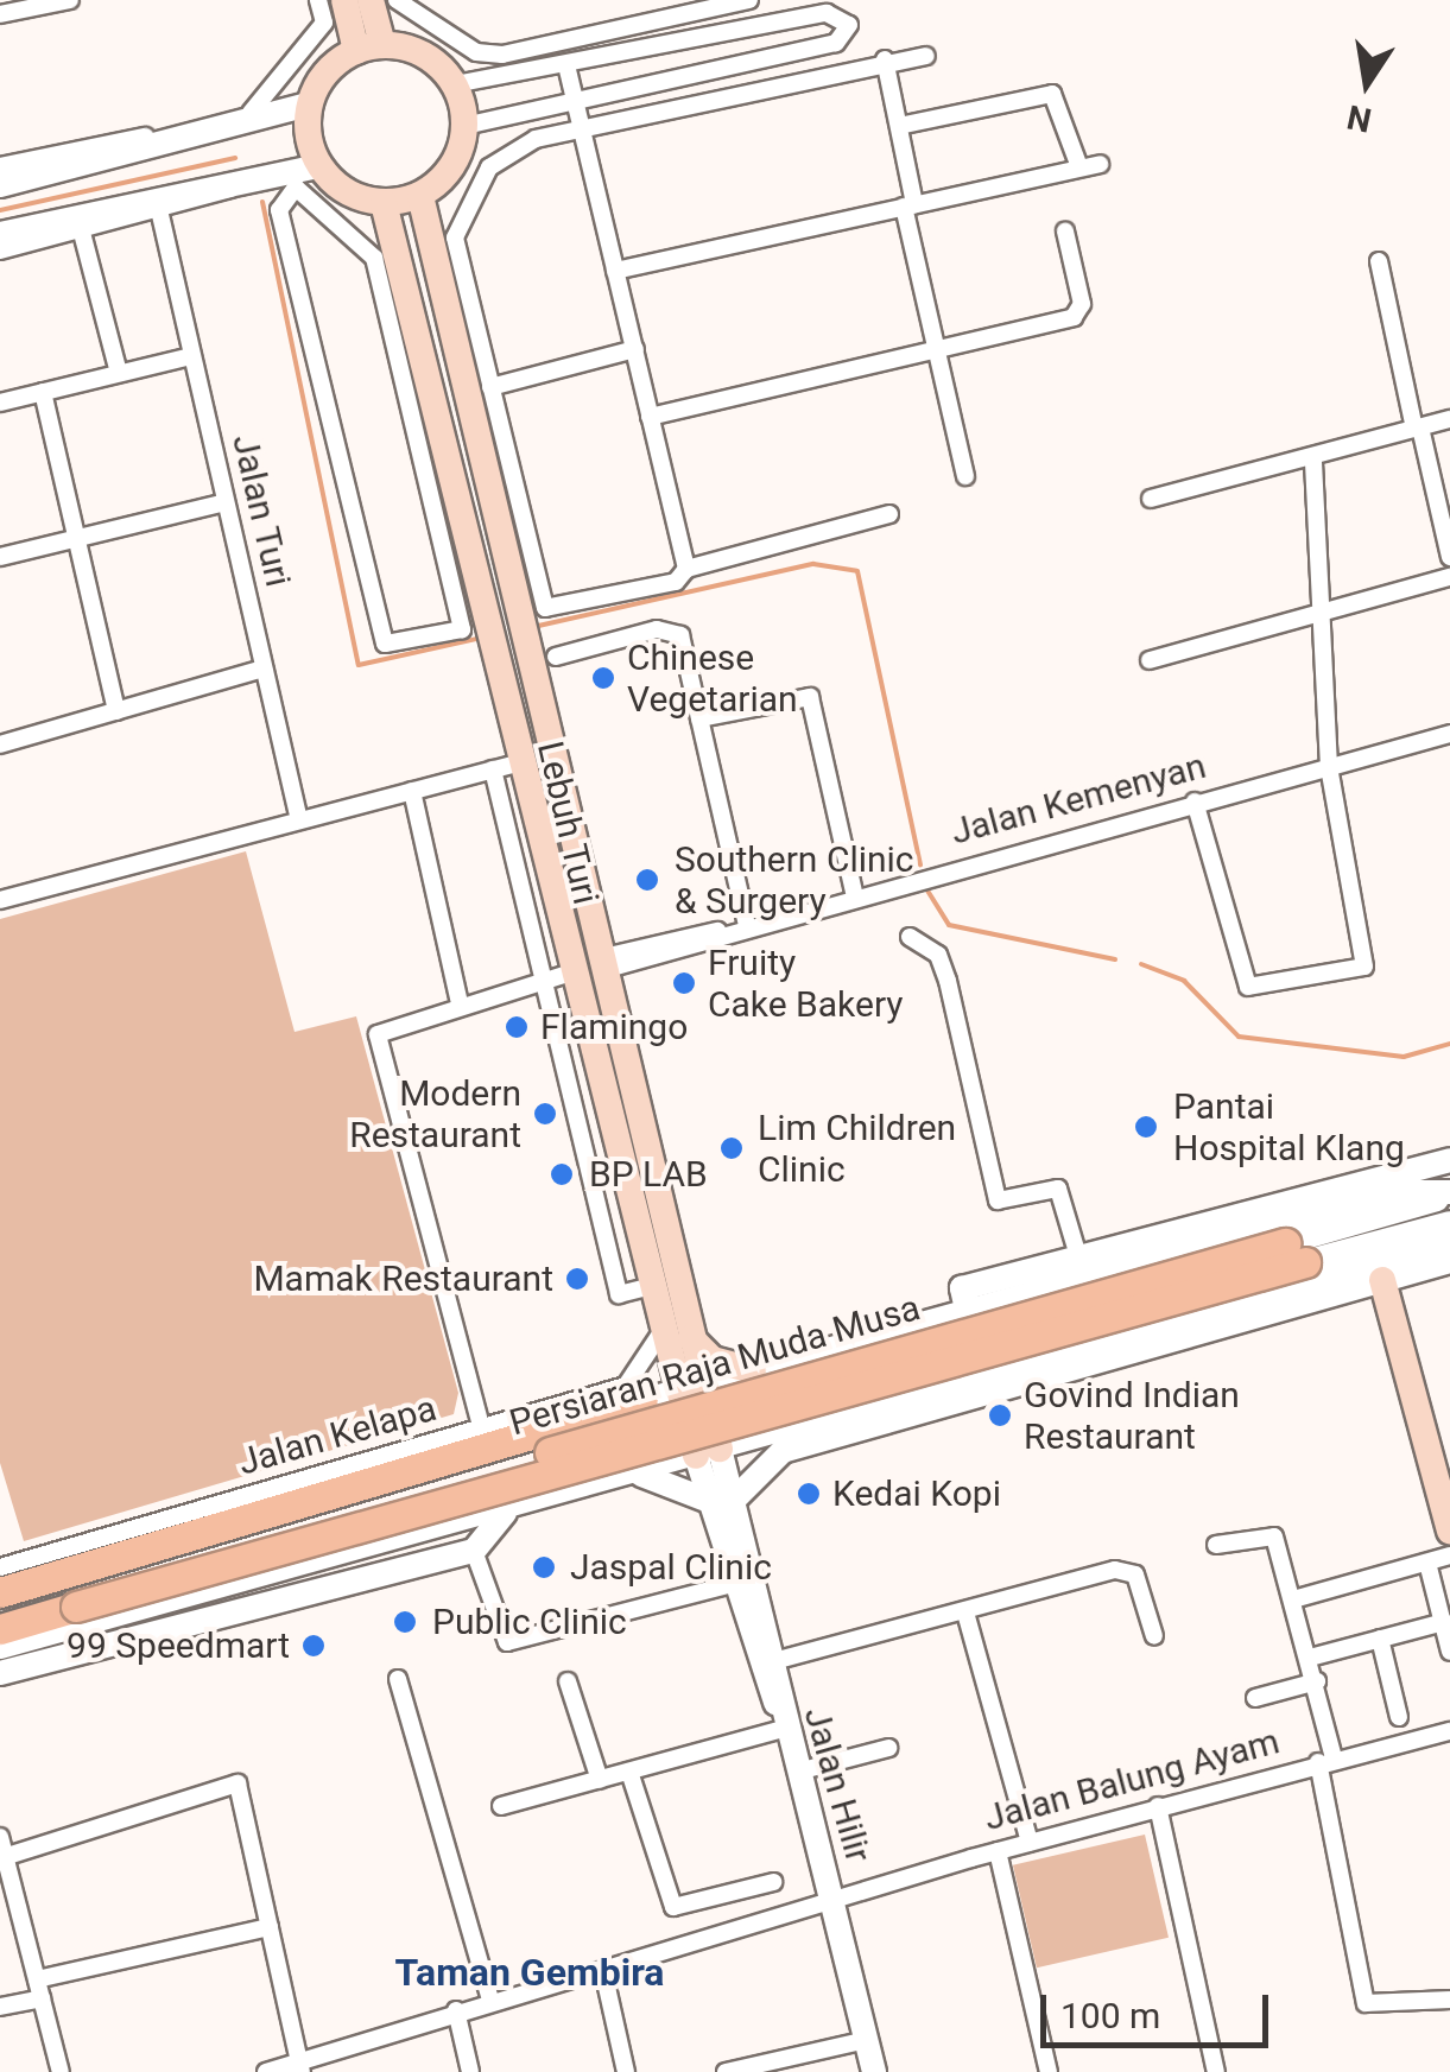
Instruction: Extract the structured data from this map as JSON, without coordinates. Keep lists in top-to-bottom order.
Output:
{
  "streets": {
    "highway": ["Persiaran Raja Muda Musa"],
    "main road": ["Lebuh Turi", "Jalan Hilir"],
    "street": [
      "Jalan Turi",
      "Jalan Kemenyan",
      "Jalan Kelapa",
      "Jalan Balung Ayam"
    ]
  },
  "crossings": [
    ["Jalan Kemenyan", "Lebuh Turi"],
    ["Lebuh Turi", "Jalan Kelapa"],
    ["Lebuh Turi", "Jalan Hilir"],
    ["Jalan Balung Ayam", "Jalan Hilir"]
  ],
  "districts": ["Taman Gembira"],
  "places": [
    "Chinese Vegetarian",
    "Southern Clinic & Surgery",
    "Fruity Cake Bakery",
    "Flamingo",
    "Modern Restaurant",
    "Pantai Hospital Klang",
    "Lim Children Clinic",
    "BP LAB",
    "Mamak Restaurant",
    "Govind Indian Restaurant",
    "Kedai Kopi",
    "Jaspal Clinic",
    "Public Clinic",
    "99 Speedmart"
  ],
  "scale_bar": "100 m",
  "north": "bottom"
}
